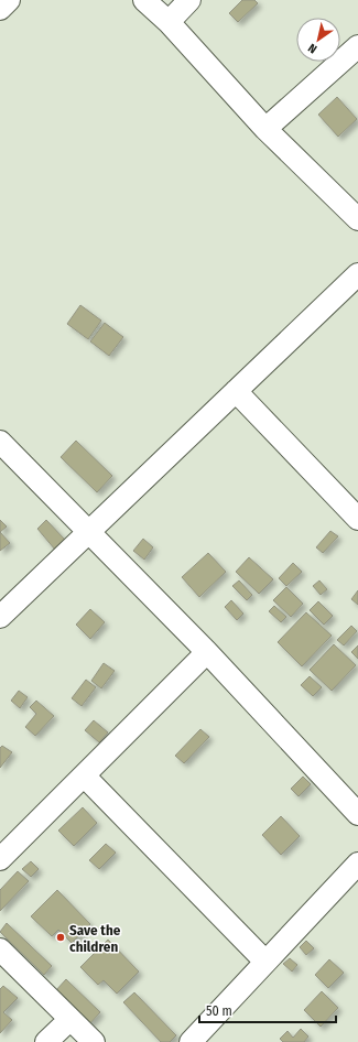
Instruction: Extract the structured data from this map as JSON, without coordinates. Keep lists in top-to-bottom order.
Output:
{
  "places": ["Save the children"],
  "scale_bar": "50 m",
  "north": "bottom left"
}
